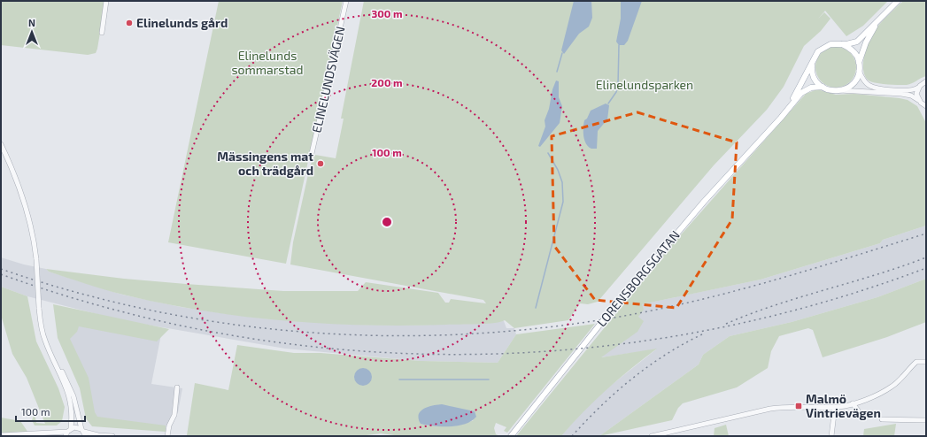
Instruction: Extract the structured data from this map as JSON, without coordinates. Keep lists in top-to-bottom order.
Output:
{
  "streets": {
    "main road": ["LORENSBORGSGATAN"],
    "street": ["ELINELUNDSVÄGEN"]
  },
  "parks": ["Elinelunds sommarstad", "Elinelundsparken"],
  "places": {
    "other": ["Elinelunds gård", "Mässingens mat och trädgård"],
    "transit": ["Malmö Vintrievägen"]
  },
  "scale_bar": "100 m",
  "north": "top",
  "rings": ["300 m", "200 m", "100 m"]
}
